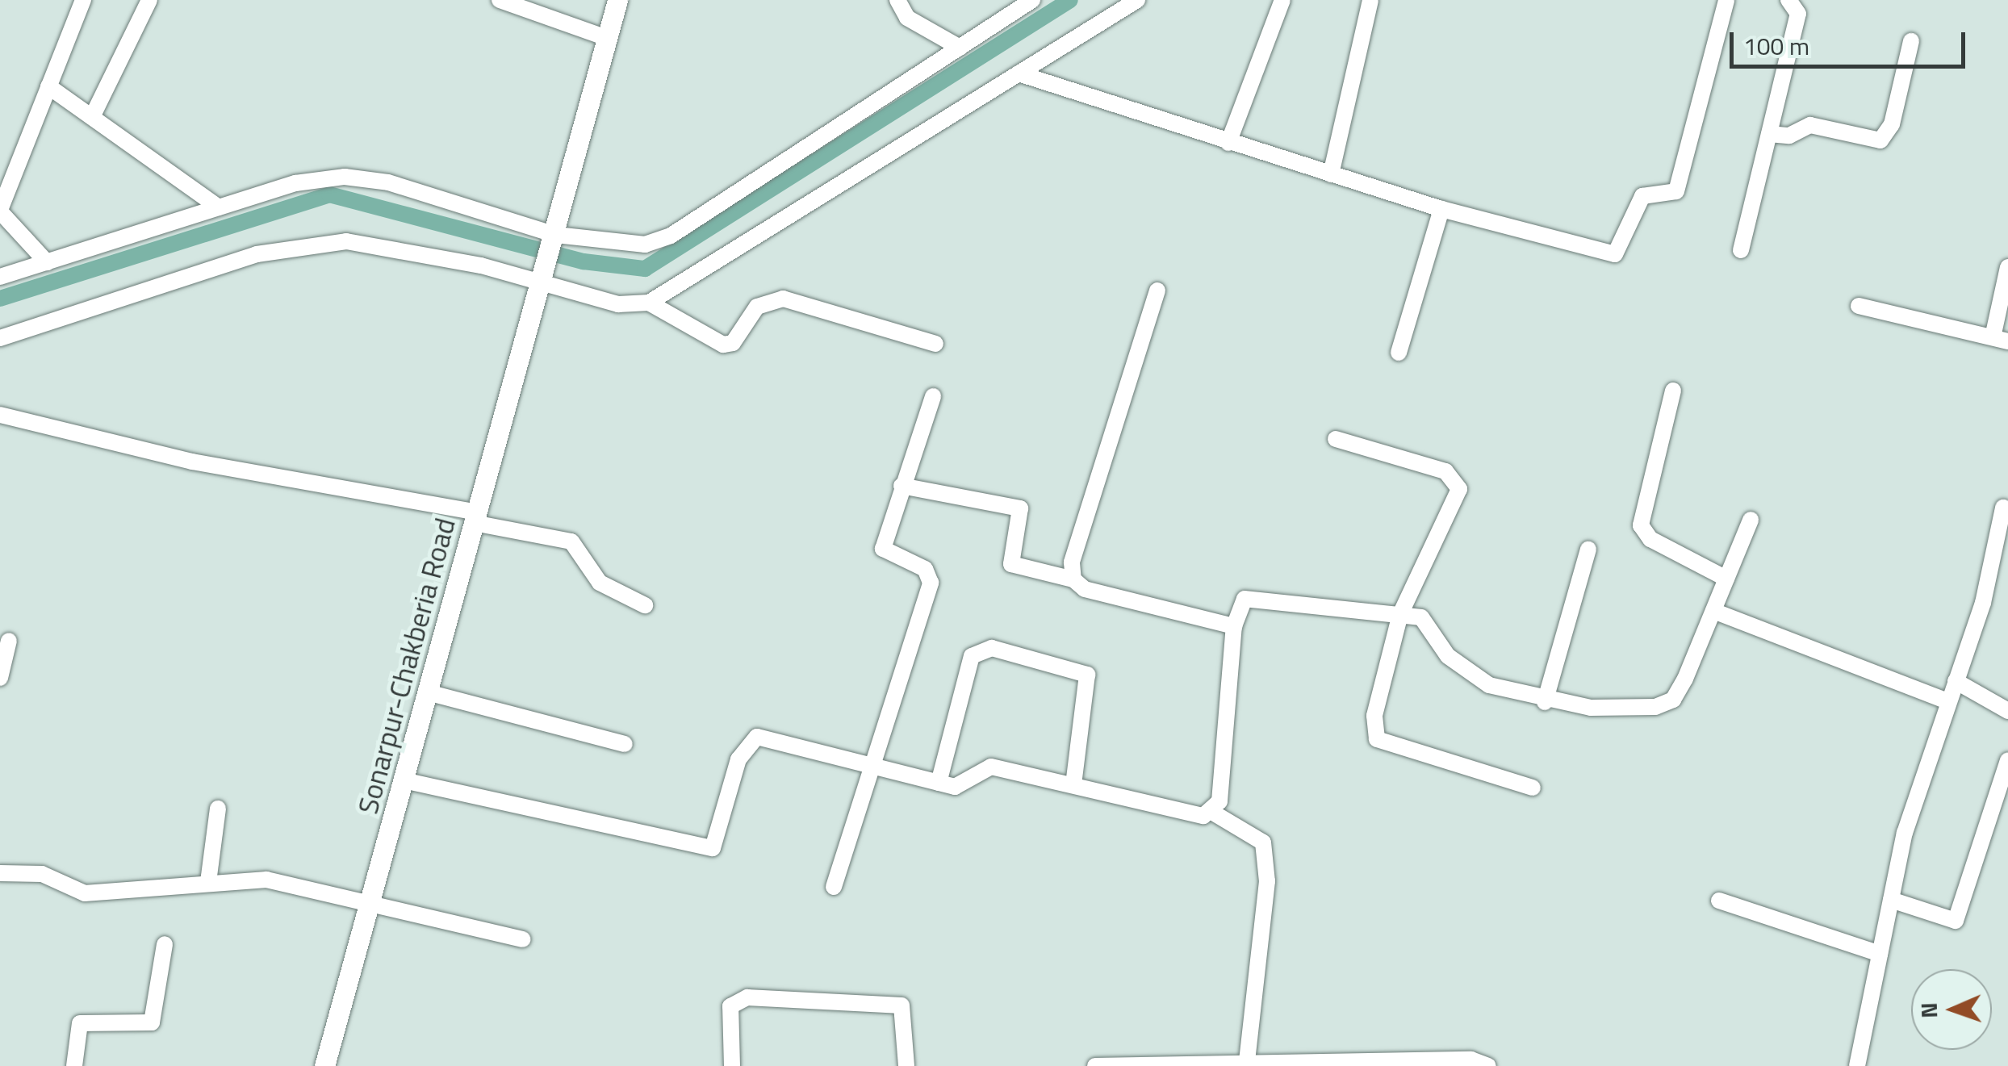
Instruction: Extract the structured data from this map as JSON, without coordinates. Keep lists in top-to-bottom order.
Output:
{
  "streets": {
    "main road": ["Sonarpur-Chakberia Road"]
  },
  "scale_bar": "100 m",
  "north": "left"
}
